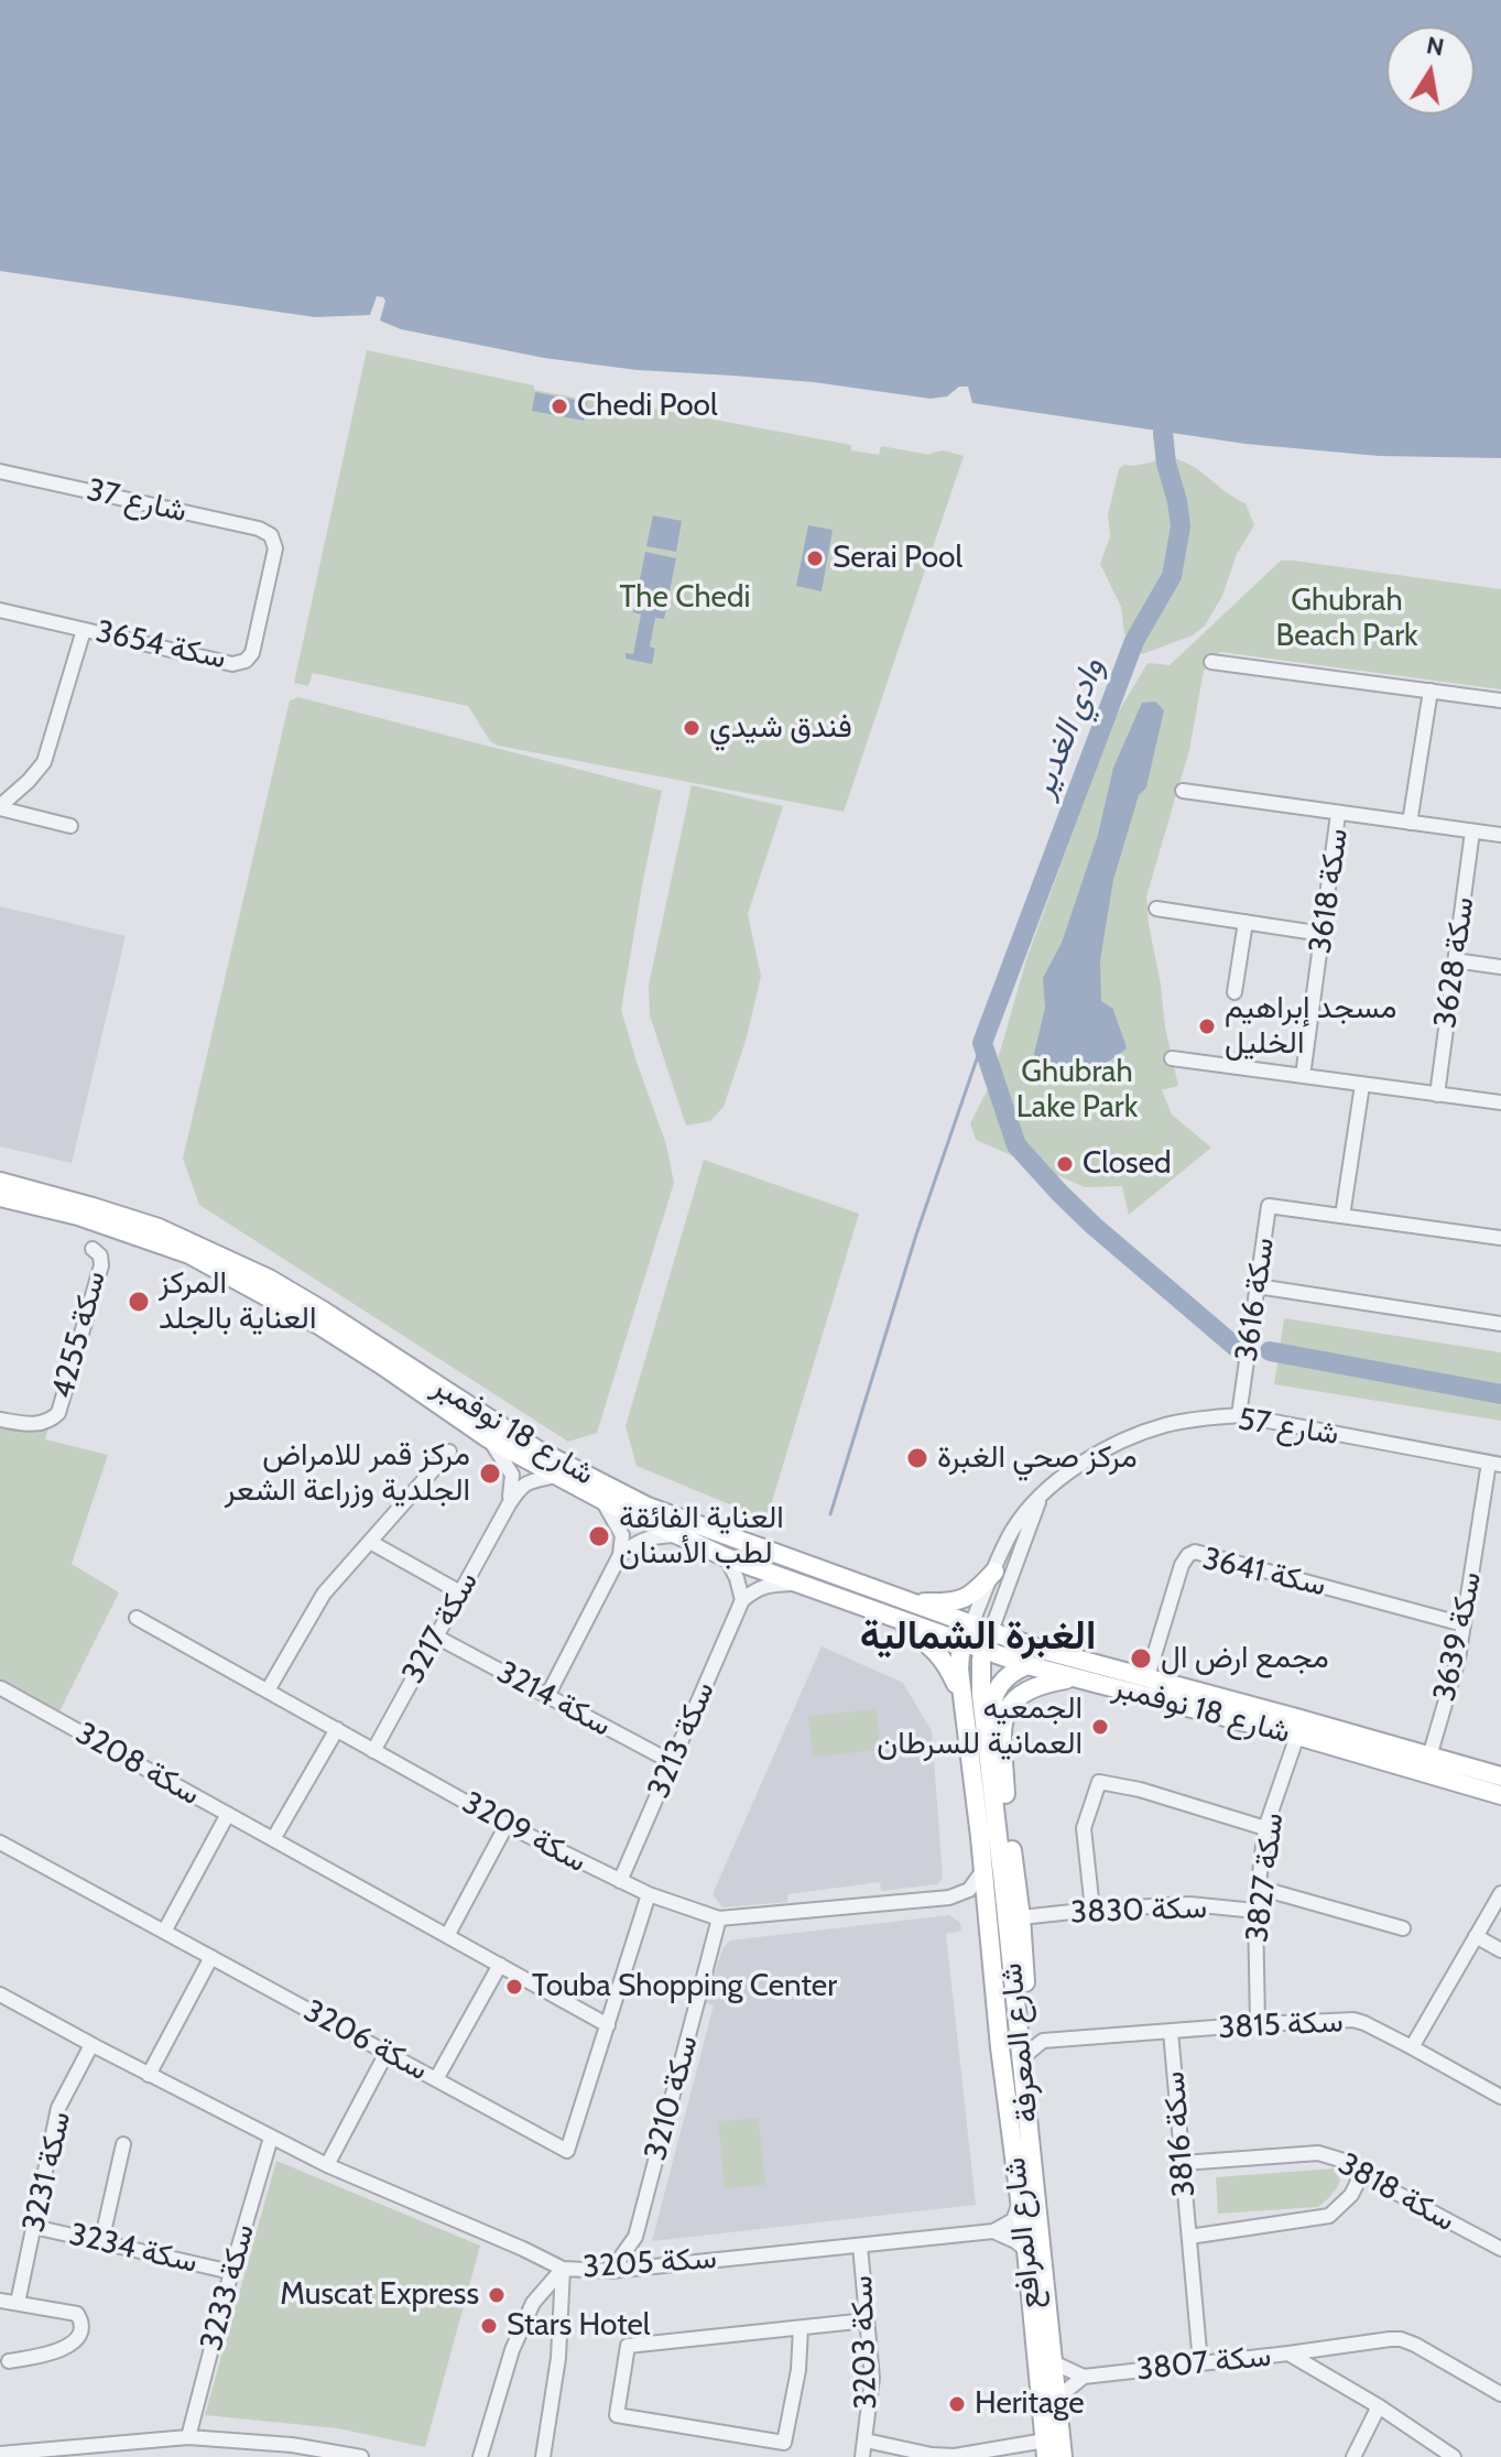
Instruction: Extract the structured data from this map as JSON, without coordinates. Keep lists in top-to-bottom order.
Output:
{
  "streets": {
    "main road": ["شارع 18 نوفمبر", "شارع المعرفة", "شارع المرافع"],
    "street": [
      "شارع 37",
      "سكة 3654",
      "سكة 3618",
      "سكة 3628",
      "سكة 3616",
      "سكة 4255",
      "شارع 57",
      "سكة 3641",
      "سكة 3217",
      "سكة 3639",
      "سكة 3214",
      "سكة 3213",
      "سكة 3208",
      "سكة 3209",
      "سكة 3827",
      "سكة 3830",
      "سكة 3815",
      "سكة 3206",
      "سكة 3210",
      "سكة 3816",
      "سكة 3231",
      "سكة 3818",
      "سكة 3234",
      "سكة 3205",
      "سكة 3233",
      "سكة 3203",
      "سكة 3807"
    ]
  },
  "crossings": [
    ["شارع 37", "سكة 3654"],
    ["سكة 3618", "سكة 3628"],
    ["سكة 3616", "شارع 57"],
    ["شارع 57", "شارع 18 نوفمبر"],
    ["شارع 57", "سكة 3639"],
    ["شارع 18 نوفمبر", "سكة 3641"],
    ["شارع 18 نوفمبر", "سكة 3217"],
    ["شارع 18 نوفمبر", "سكة 3639"],
    ["شارع 18 نوفمبر", "سكة 3827"],
    ["شارع 18 نوفمبر", "شارع المعرفة"],
    ["شارع 18 نوفمبر", "شارع المرافع"],
    ["سكة 3641", "سكة 3639"],
    ["سكة 3217", "سكة 3214"],
    ["سكة 3217", "سكة 3209"],
    ["سكة 3214", "سكة 3213"],
    ["سكة 3213", "سكة 3209"],
    ["سكة 3208", "سكة 3206"],
    ["سكة 3209", "سكة 3210"],
    ["سكة 3209", "شارع المرافع"],
    ["سكة 3827", "سكة 3830"],
    ["سكة 3827", "سكة 3815"],
    ["سكة 3815", "سكة 3816"],
    ["سكة 3210", "سكة 3205"],
    ["سكة 3816", "سكة 3818"],
    ["سكة 3816", "سكة 3807"],
    ["سكة 3231", "سكة 3234"],
    ["سكة 3231", "سكة 3205"],
    ["سكة 3234", "سكة 3233"],
    ["سكة 3205", "سكة 3233"],
    ["سكة 3205", "سكة 3203"]
  ],
  "districts": ["الغبرة الشمالية"],
  "water": ["وادي الغدير"],
  "parks": ["The Chedi", "Ghubrah Beach Park", "Ghubrah Lake Park"],
  "places": [
    "Chedi Pool",
    "Serai Pool",
    "فندق شيدي",
    "مسجد إبراهيم الخليل",
    "Closed",
    "المركز العناية بالجلد",
    "مركز صحي الغبرة",
    "مركز قمر للامراض الجلدية وزراعة الشعر",
    "العناية الفائقة لطب الأسنان",
    "مجمع ارض ال",
    "الجمعيه العمانية للسرطان",
    "Touba Shopping Center",
    "Muscat Express",
    "Stars Hotel",
    "Heritage"
  ],
  "north": "top"
}
